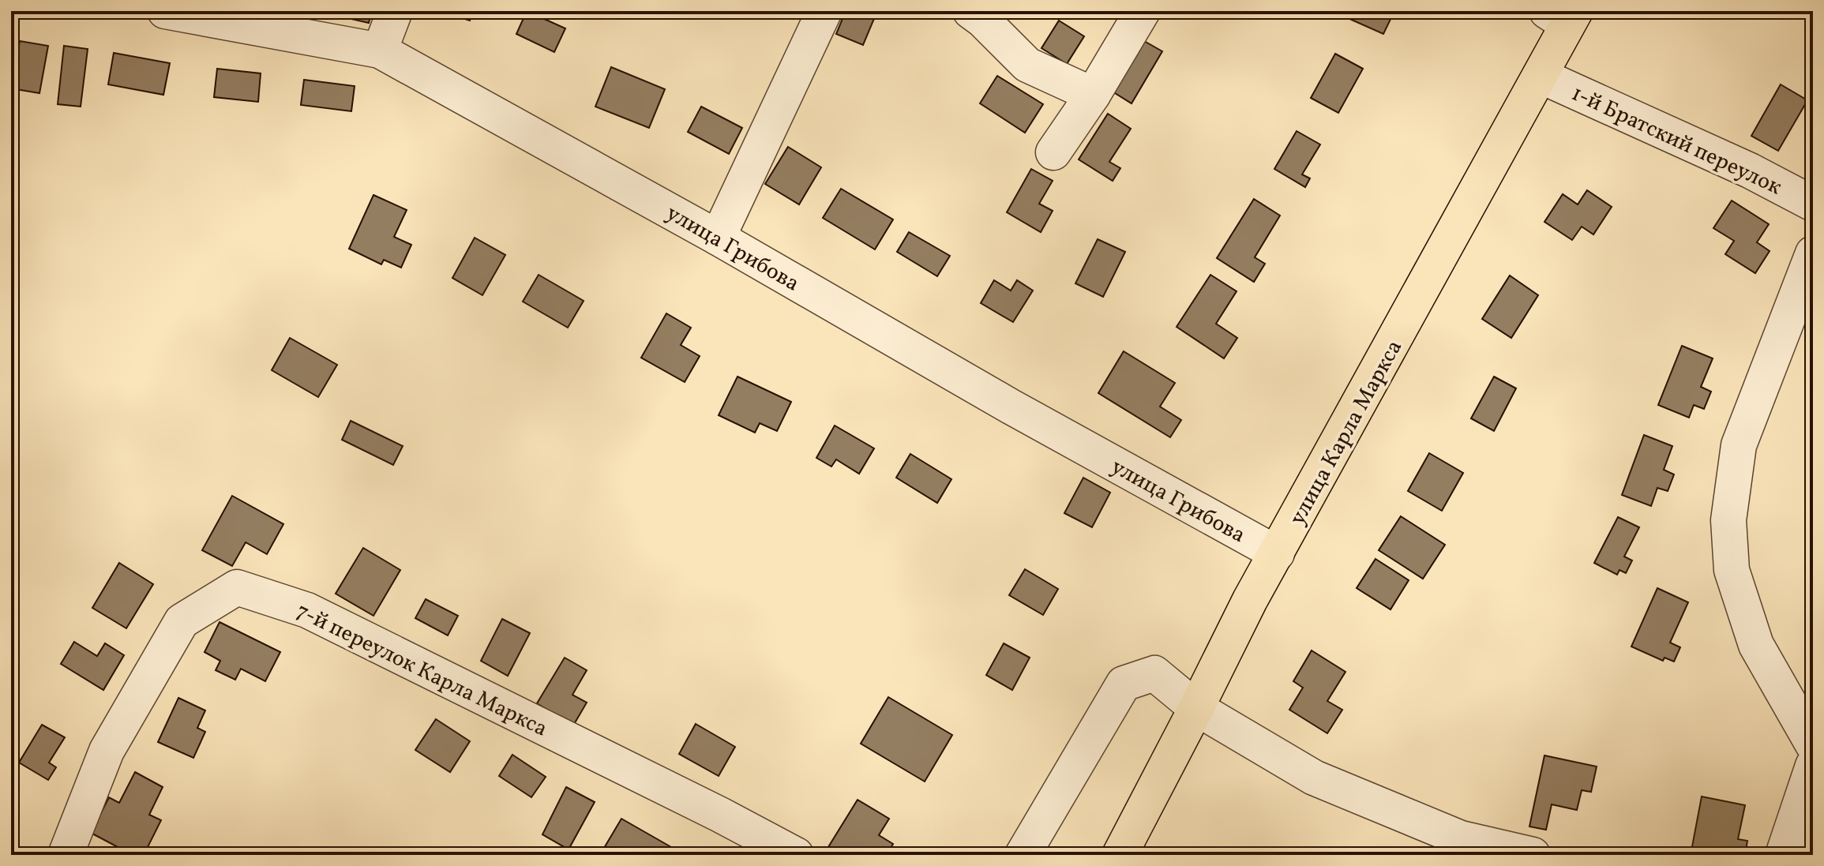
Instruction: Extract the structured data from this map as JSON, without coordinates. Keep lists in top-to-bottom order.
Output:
{
  "streets": {
    "main road": ["улица Карла Маркса"],
    "street": ["1-й Братский переулок", "улица Грибова", "7-й переулок Карла Маркса"]
  },
  "crossings": [
    ["1-й Братский переулок", "улица Карла Маркса"],
    ["улица Грибова", "улица Карла Маркса"]
  ]
}
